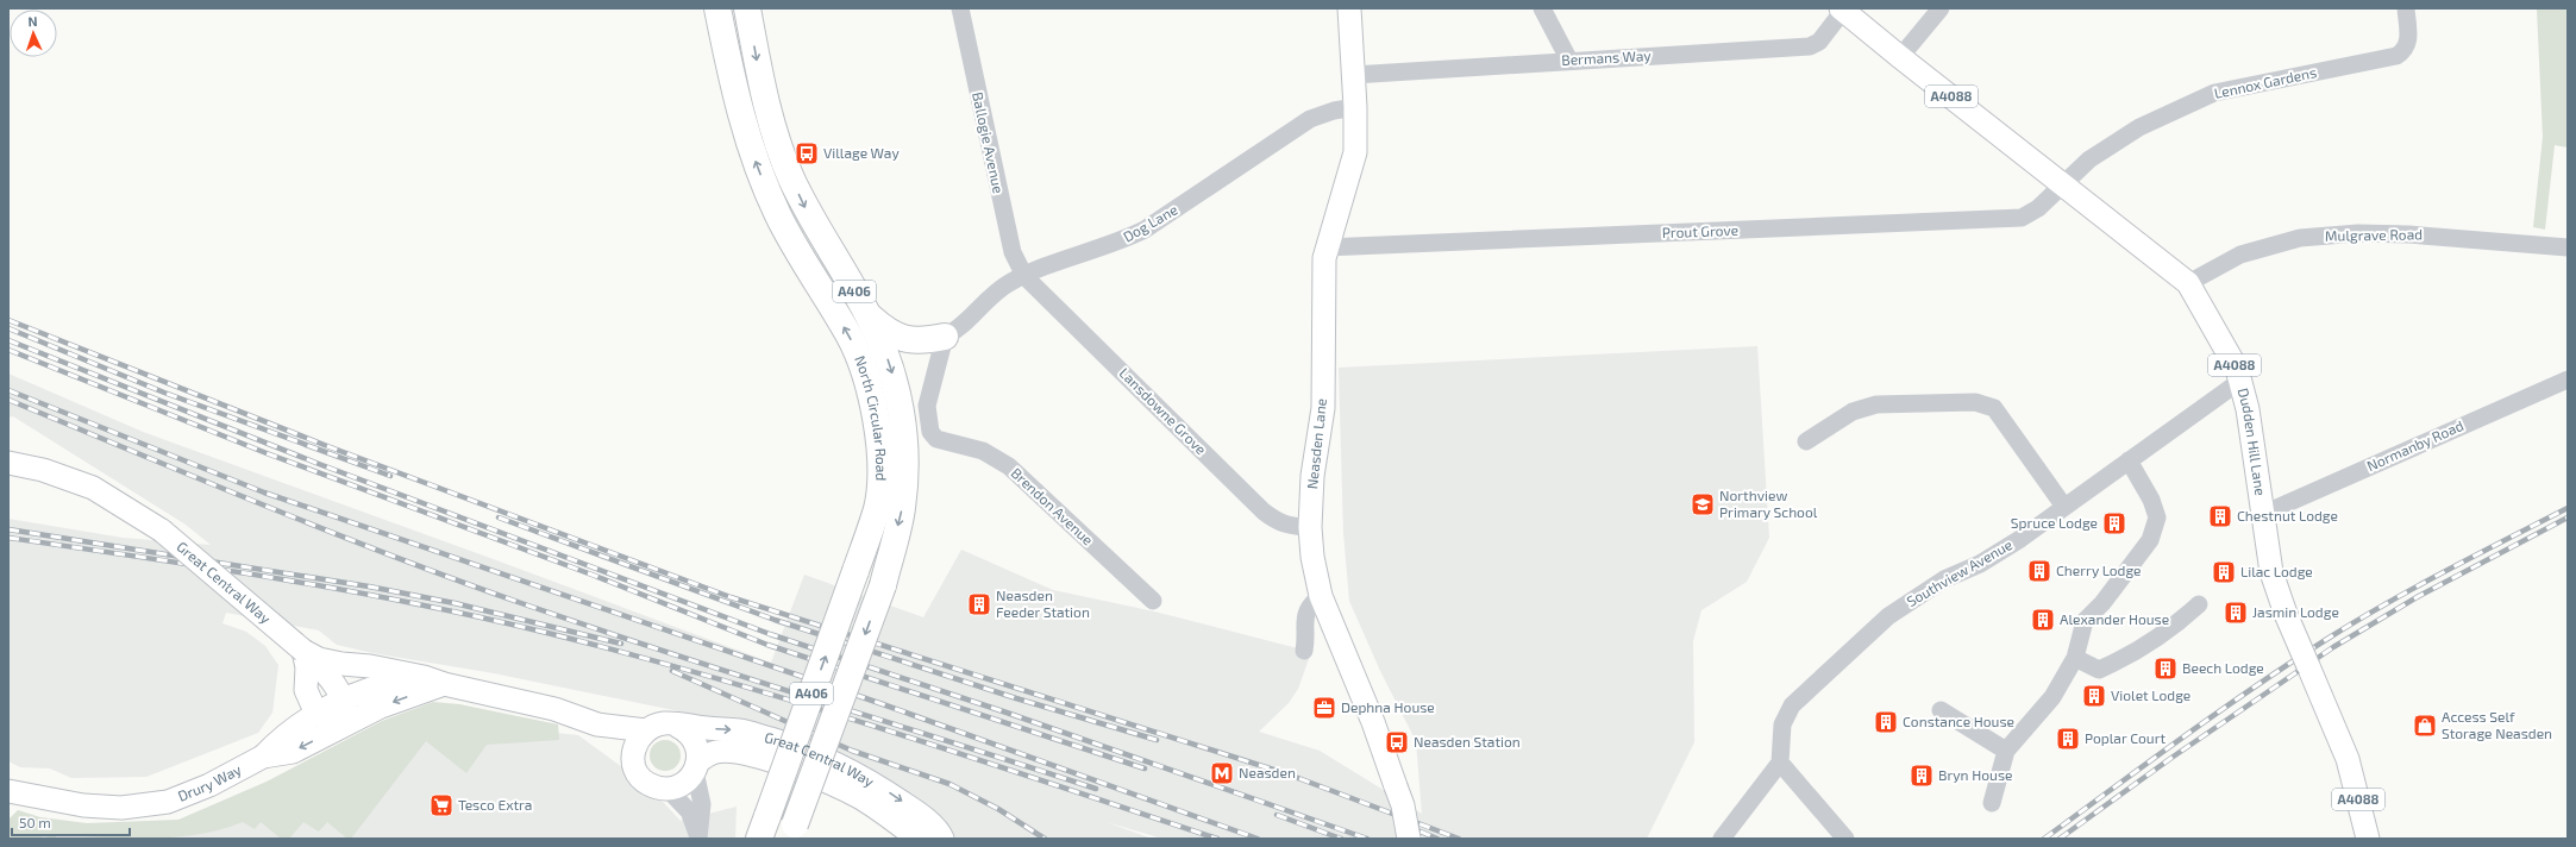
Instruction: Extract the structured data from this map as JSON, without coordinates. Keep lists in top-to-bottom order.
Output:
{
  "streets": {
    "highway": ["A406", "North Circular Road"],
    "main road": [
      "A4088",
      "Dudden Hill Lane",
      "Neasden Lane",
      "Great Central Way",
      "Drury Way"
    ],
    "street": [
      "Bermans Way",
      "Lennox Gardens",
      "Ballogie Avenue",
      "Dog Lane",
      "Prout Grove",
      "Mulgrave Road",
      "Lansdowne Grove",
      "Normanby Road",
      "Brendon Avenue",
      "Southview Avenue"
    ]
  },
  "crossings": [
    ["Bermans Way", "Dudden Hill Lane"],
    ["Bermans Way", "Neasden Lane"],
    ["Lennox Gardens", "Prout Grove"],
    ["Lennox Gardens", "Dudden Hill Lane"],
    ["Ballogie Avenue", "Dog Lane"],
    ["Ballogie Avenue", "Lansdowne Grove"],
    ["Dog Lane", "Lansdowne Grove"],
    ["Dog Lane", "Neasden Lane"],
    ["Dog Lane", "Brendon Avenue"],
    ["Prout Grove", "Dudden Hill Lane"],
    ["Prout Grove", "Neasden Lane"],
    ["Mulgrave Road", "Dudden Hill Lane"],
    ["Lansdowne Grove", "Neasden Lane"],
    ["Dudden Hill Lane", "Normanby Road"],
    ["Dudden Hill Lane", "Southview Avenue"]
  ],
  "places": {
    "bus stop": ["Village Way", "Neasden Station"],
    "school or university": ["Northview Primary School"],
    "building": [
      "Chestnut Lodge",
      "Spruce Lodge",
      "Cherry Lodge",
      "Lilac Lodge",
      "Neasden Feeder Station",
      "Jasmin Lodge",
      "Alexander House",
      "Beech Lodge",
      "Violet Lodge",
      "Constance House",
      "Poplar Court",
      "Bryn House"
    ],
    "office": ["Dephna House"],
    "shop": ["Access Self Storage Neasden"],
    "metro station": ["Neasden"],
    "supermarket": ["Tesco Extra"]
  },
  "scale_bar": "50 m",
  "north": "top"
}
